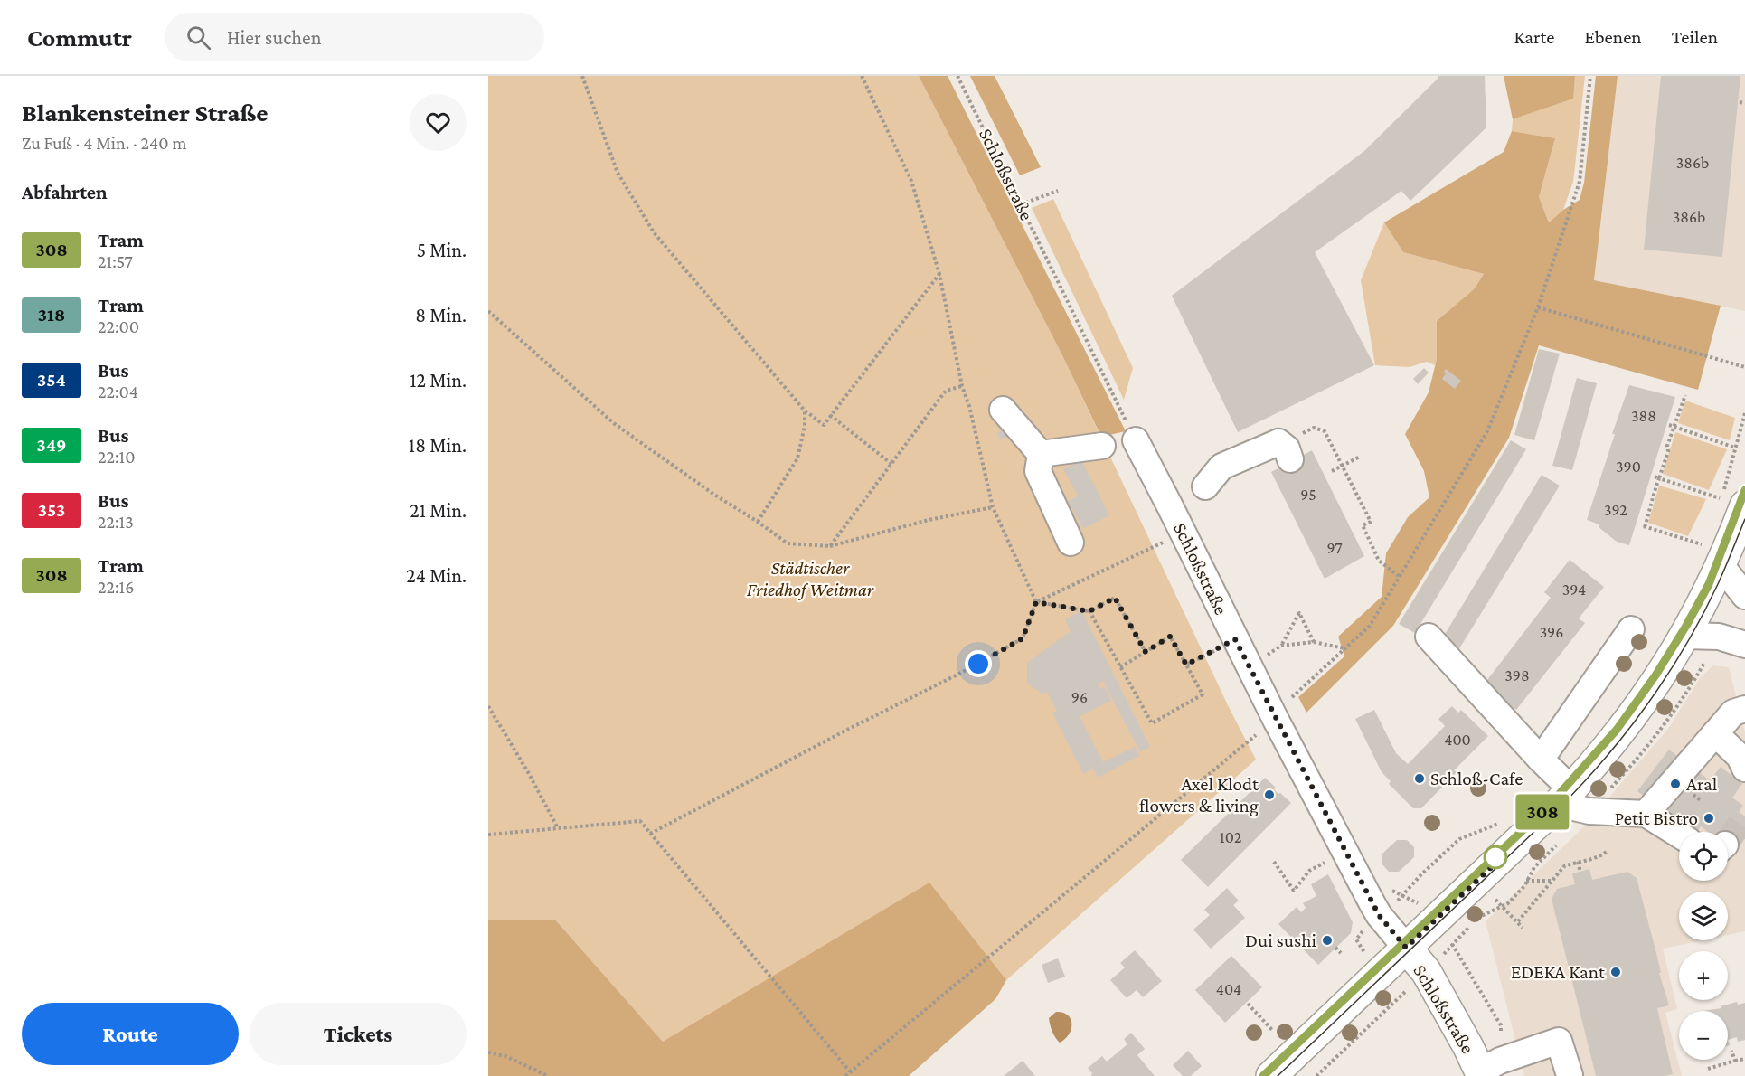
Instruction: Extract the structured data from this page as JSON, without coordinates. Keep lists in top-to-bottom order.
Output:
{
  "streets": {
    "main road": ["Schloßstraße"]
  },
  "parks": ["Städtischer Friedhof Weitmar"],
  "places": [
    "Schloß-Cafe",
    "Aral",
    "Axel Klodt flowers & living",
    "Petit Bistro",
    "Dui sushi",
    "EDEKA Kant"
  ],
  "lines": ["tram line 308"],
  "house_numbers": [
    "386b",
    "386b",
    "388",
    "390",
    "95",
    "392",
    "97",
    "394",
    "396",
    "398",
    "96",
    "400",
    "102",
    "404"
  ],
  "page": {
    "header": "Commutr",
    "search": "Hier suchen",
    "nav": ["Karte", "Ebenen", "Teilen"],
    "heading": [
      ["Blankensteiner Straße", "Zu Fuß · 4 Min. · 240 m"],
      "Abfahrten"
    ],
    "on_map": "308",
    "list": [
      {
        "mark": "308",
        "name": "Tram",
        "note": "21:57",
        "value": "5 Min."
      },
      {
        "mark": "318",
        "name": "Tram",
        "note": "22:00",
        "value": "8 Min."
      },
      {
        "mark": "354",
        "name": "Bus",
        "note": "22:04",
        "value": "12 Min."
      },
      {
        "mark": "349",
        "name": "Bus",
        "note": "22:10",
        "value": "18 Min."
      },
      {
        "mark": "353",
        "name": "Bus",
        "note": "22:13",
        "value": "21 Min."
      },
      {
        "mark": "308",
        "name": "Tram",
        "note": "22:16",
        "value": "24 Min."
      }
    ],
    "map_buttons": ["+", "−"],
    "buttons": ["Route", "Tickets"]
  }
}
